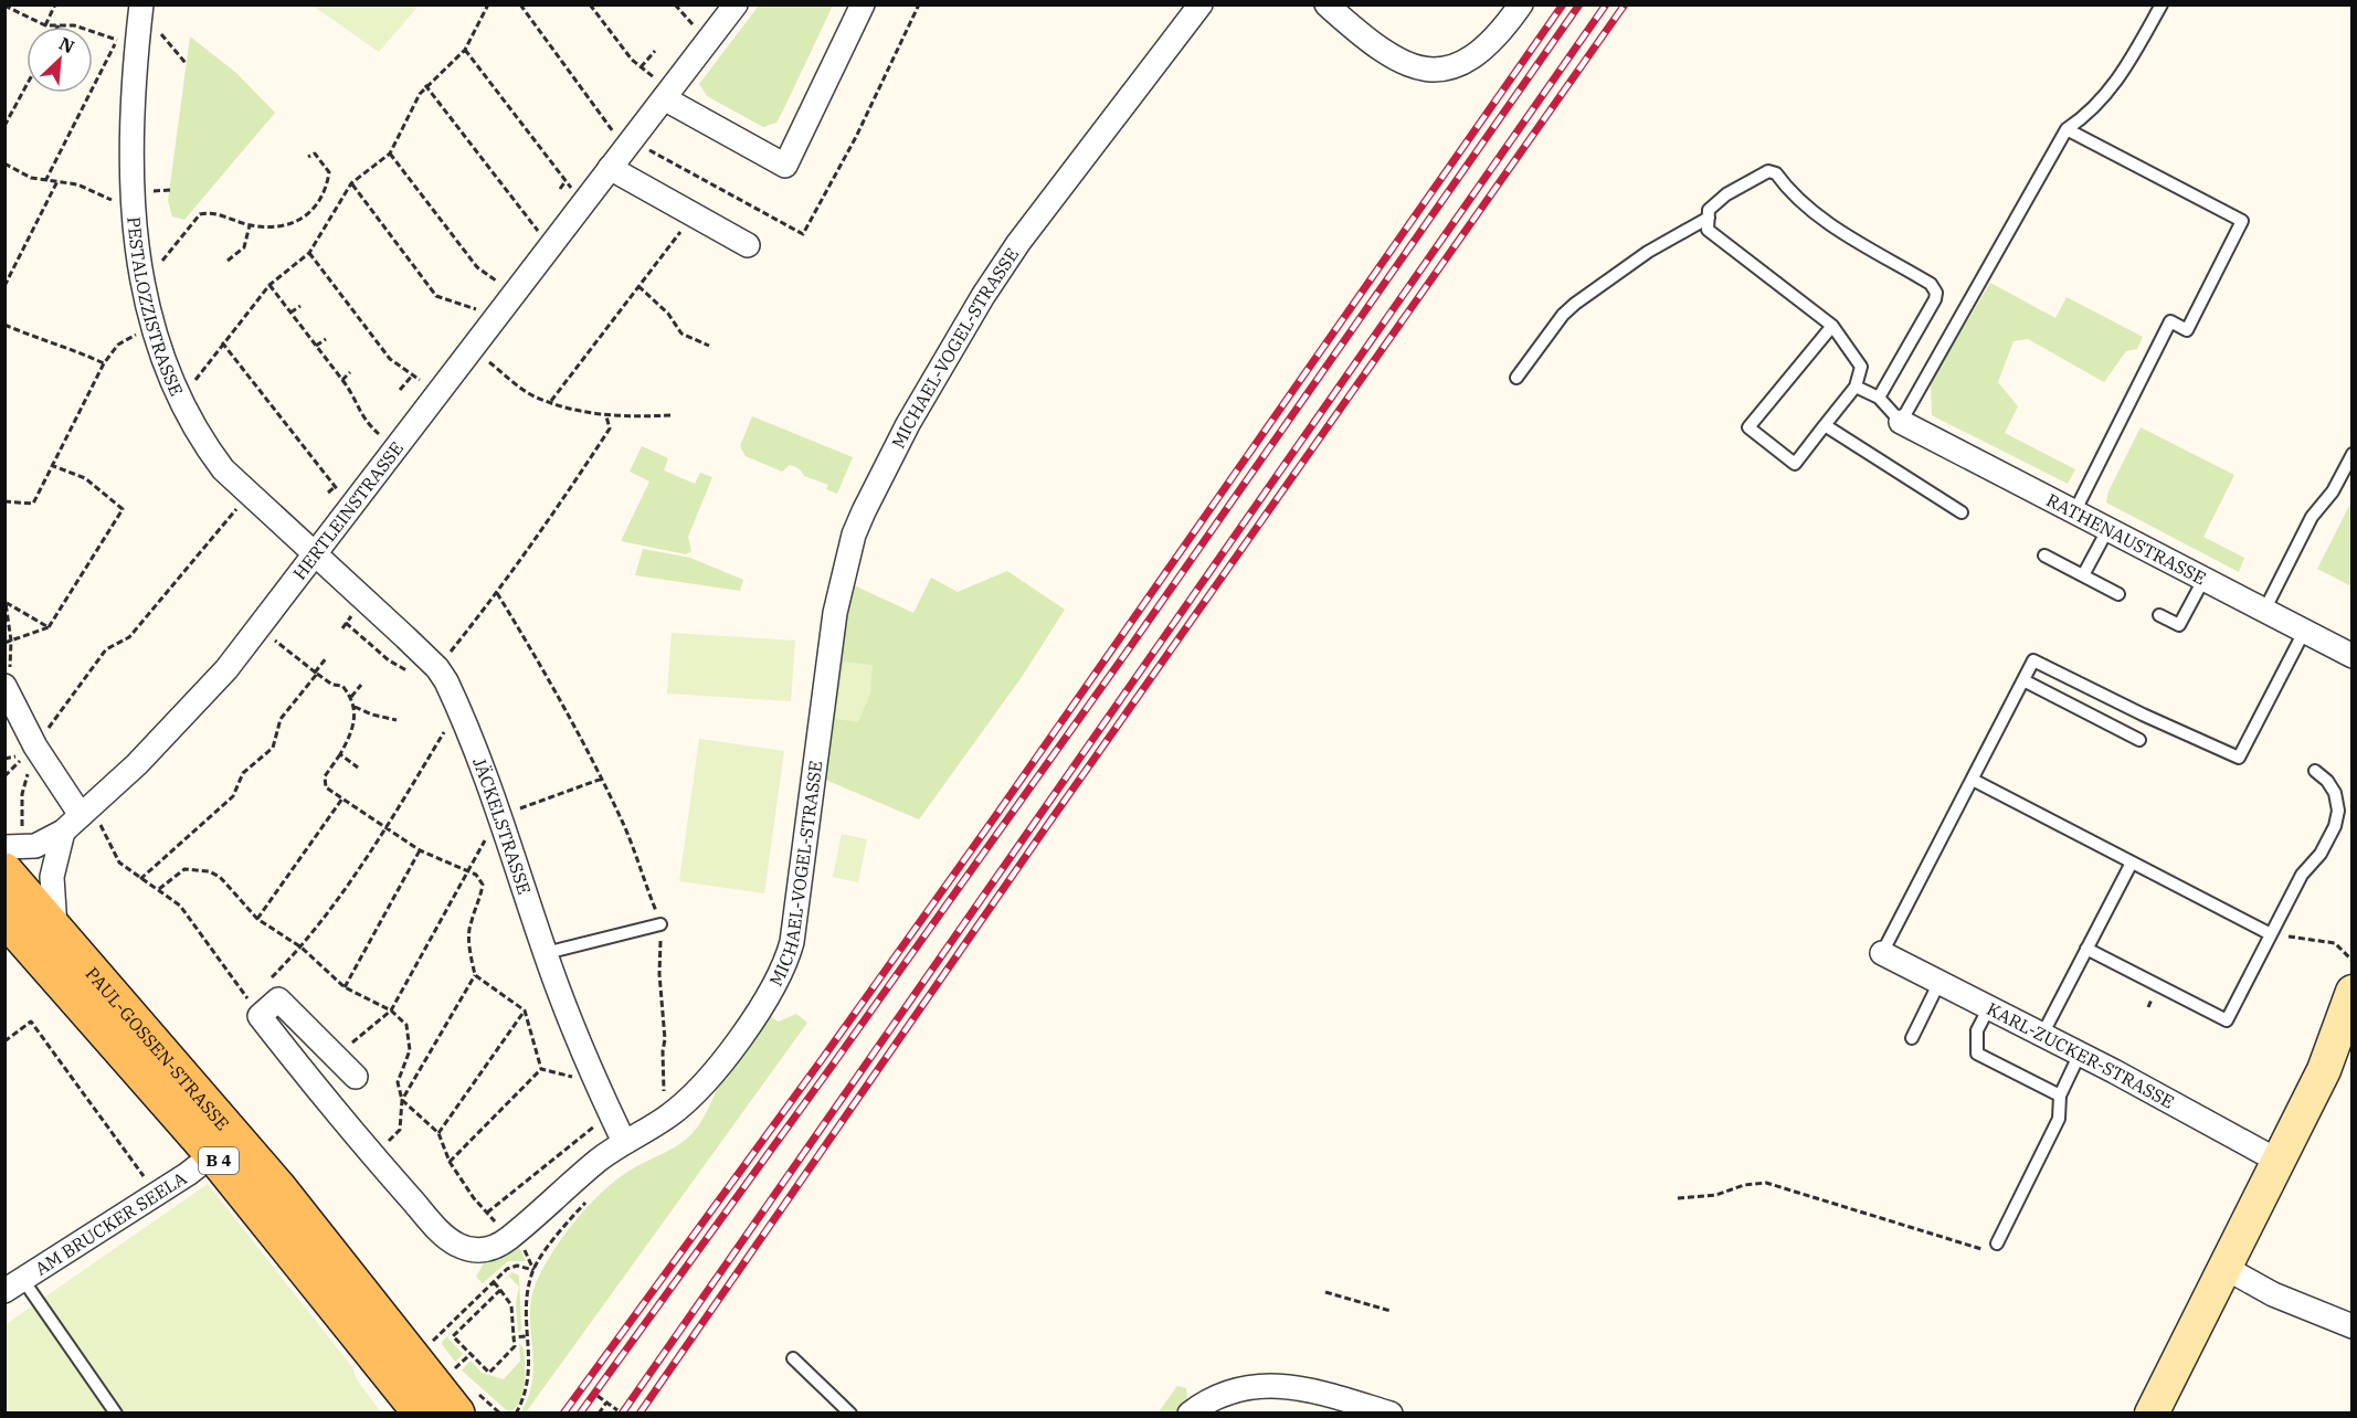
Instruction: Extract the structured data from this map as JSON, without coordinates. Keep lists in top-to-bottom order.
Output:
{
  "streets": {
    "main road": ["PAUL-GOSSEN-STRASSE", "B 4"],
    "street": [
      "PESTALOZZISTRASSE",
      "MICHAEL-VOGEL-STRASSE",
      "HERTLEINSTRASSE",
      "RATHENAUSTRASSE",
      "JÄCKELSTRASSE",
      "KARL-ZUCKER-STRASSE",
      "AM BRUCKER SEELA"
    ]
  },
  "crossings": [
    ["PESTALOZZISTRASSE", "HERTLEINSTRASSE"],
    ["PESTALOZZISTRASSE", "JÄCKELSTRASSE"],
    ["MICHAEL-VOGEL-STRASSE", "JÄCKELSTRASSE"],
    ["HERTLEINSTRASSE", "JÄCKELSTRASSE"],
    ["HERTLEINSTRASSE", "PAUL-GOSSEN-STRASSE"],
    ["PAUL-GOSSEN-STRASSE", "AM BRUCKER SEELA"]
  ],
  "north": "top right"
}
